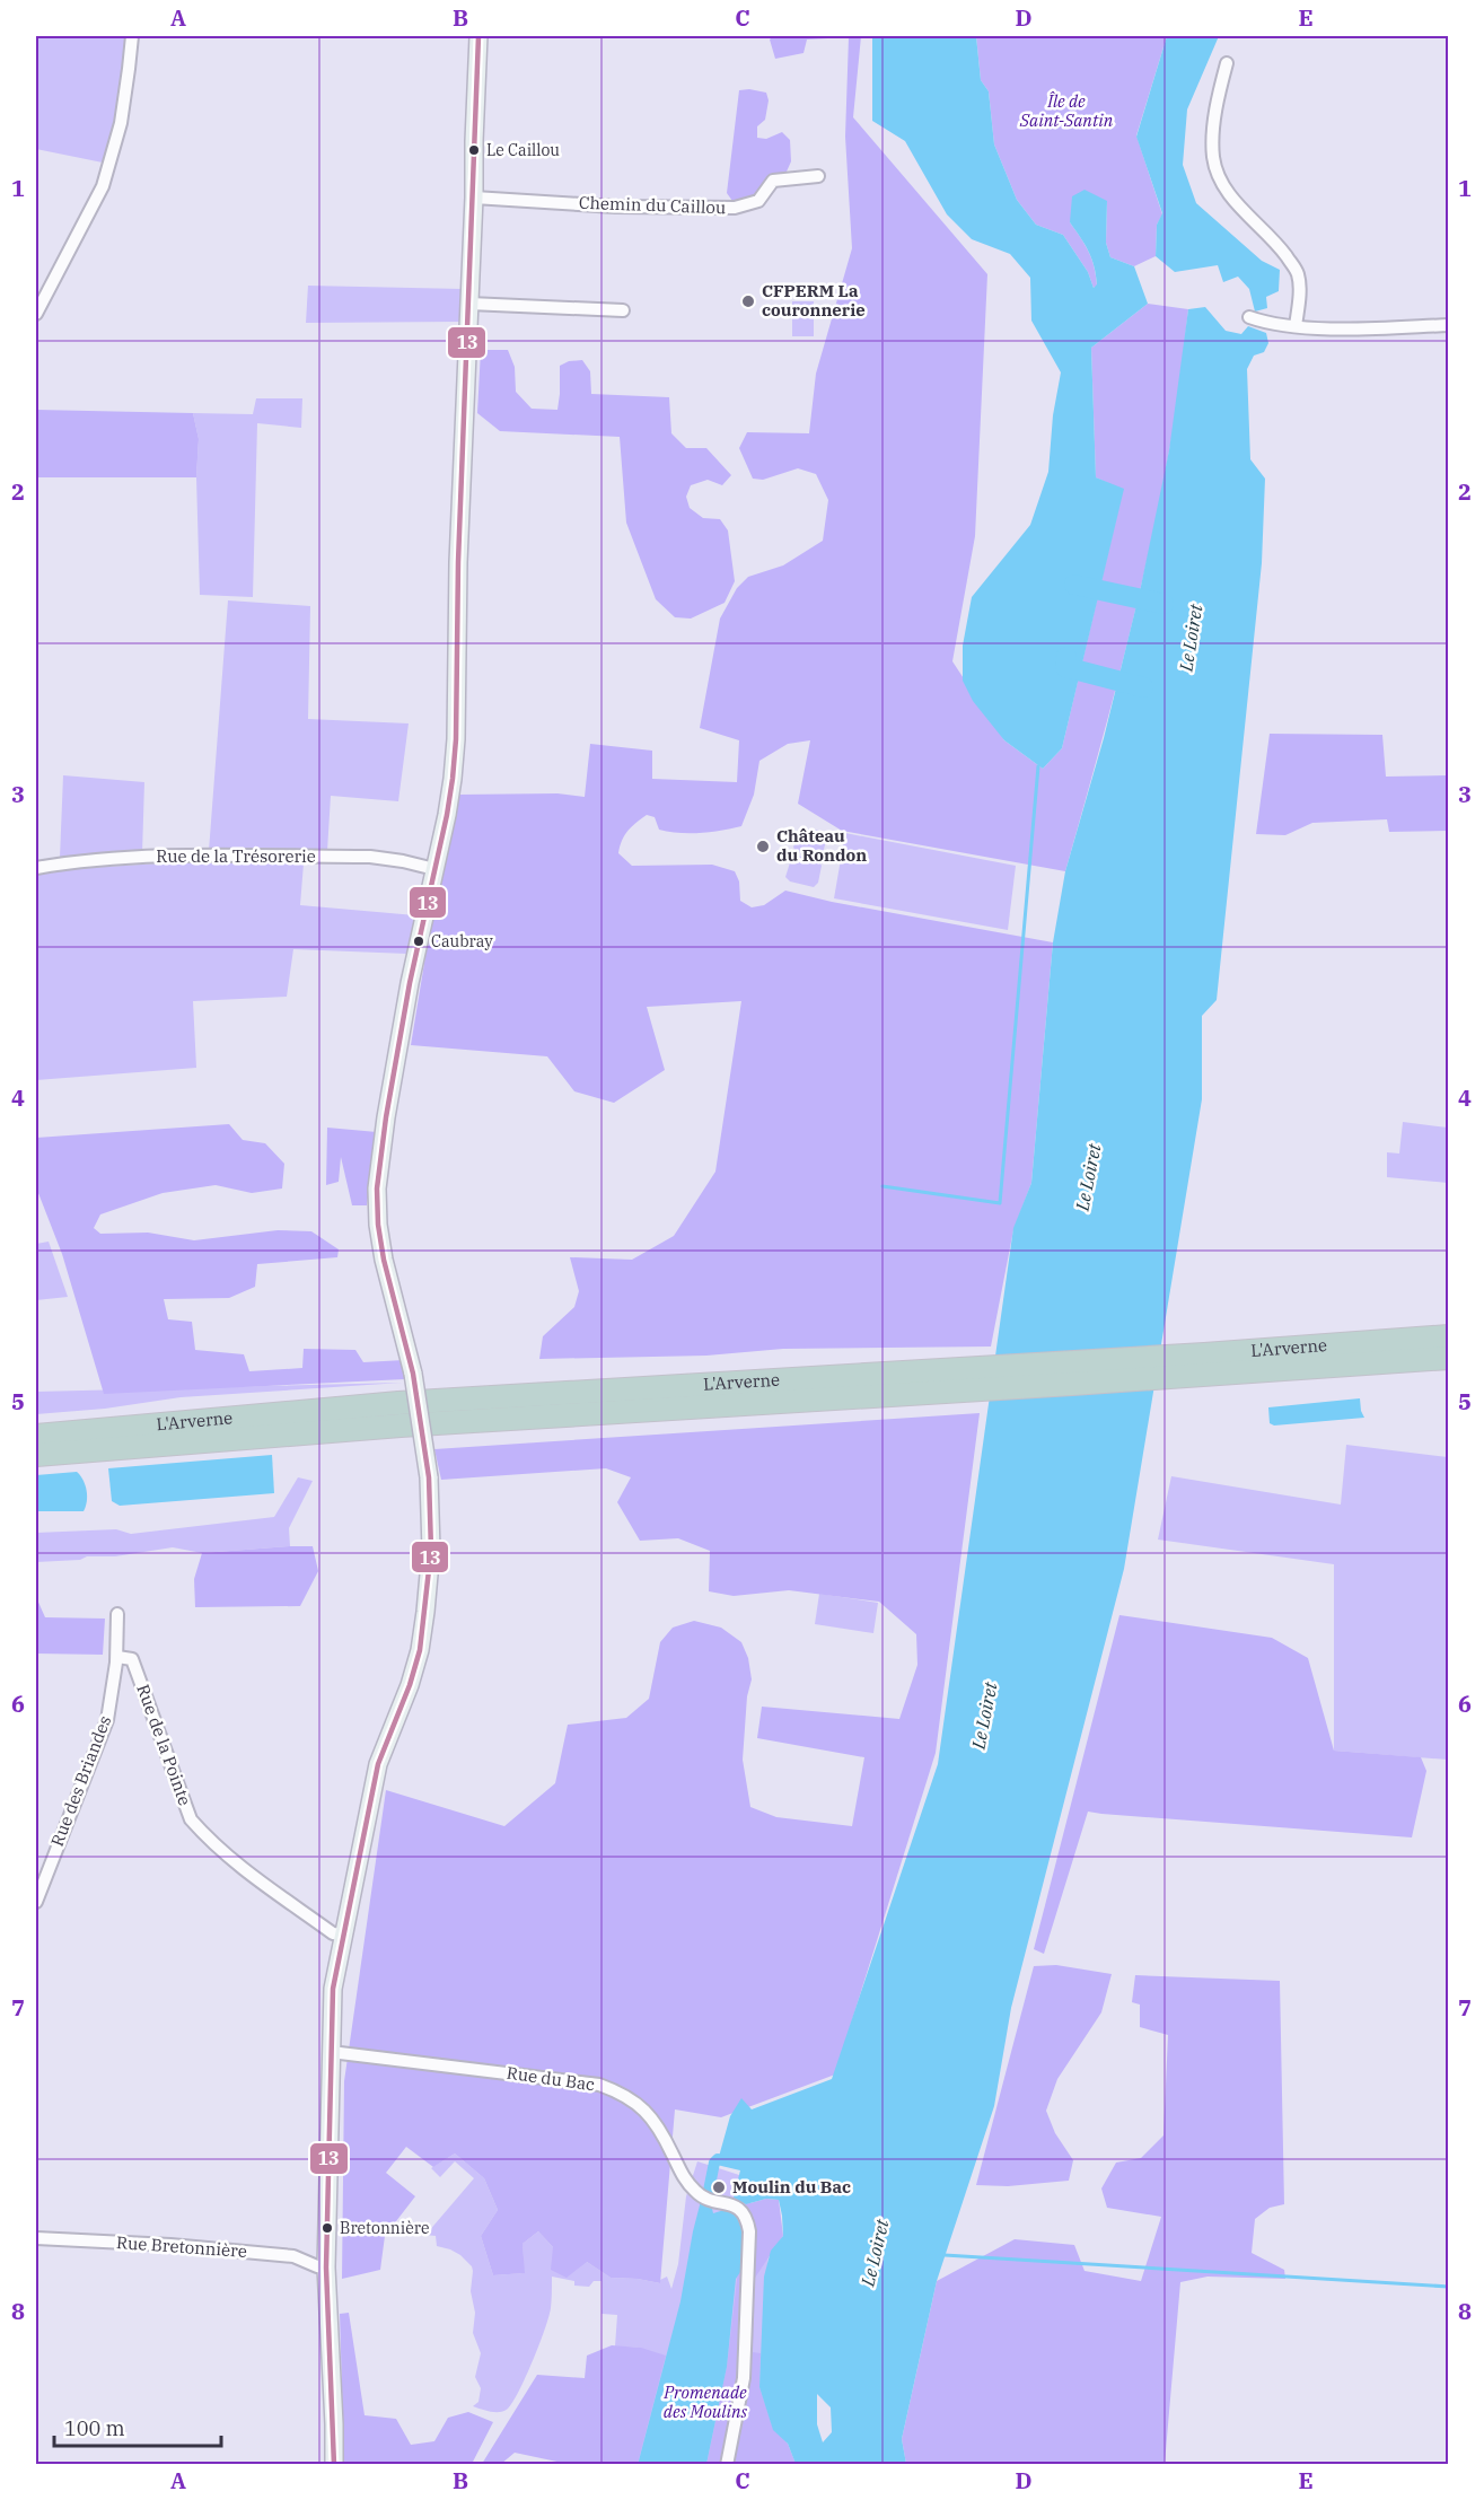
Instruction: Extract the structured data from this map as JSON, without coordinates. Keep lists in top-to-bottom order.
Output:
{
  "streets": {
    "highway": ["L'Arverne"],
    "street": [
      "Chemin du Caillou",
      "Rue de la Trésorerie",
      "Rue de la Pointe",
      "Rue des Briandes",
      "Rue du Bac",
      "Rue Bretonnière"
    ]
  },
  "crossings": [
    ["Rue de la Pointe", "Rue des Briandes"]
  ],
  "water": ["Le Loiret"],
  "parks": ["Île de Saint-Santin", "Promenade des Moulins"],
  "places": [
    "Le Caillou",
    "CFPERM La couronnerie",
    "Château du Rondon",
    "Caubray",
    "Moulin du Bac",
    "Bretonnière"
  ],
  "lines": ["transit line 13"],
  "scale_bar": "100 m",
  "grid": {
    "columns": [
      "A",
      "B",
      "C",
      "D",
      "E"
    ],
    "rows": [
      "1",
      "2",
      "3",
      "4",
      "5",
      "6",
      "7",
      "8"
    ]
  }
}
